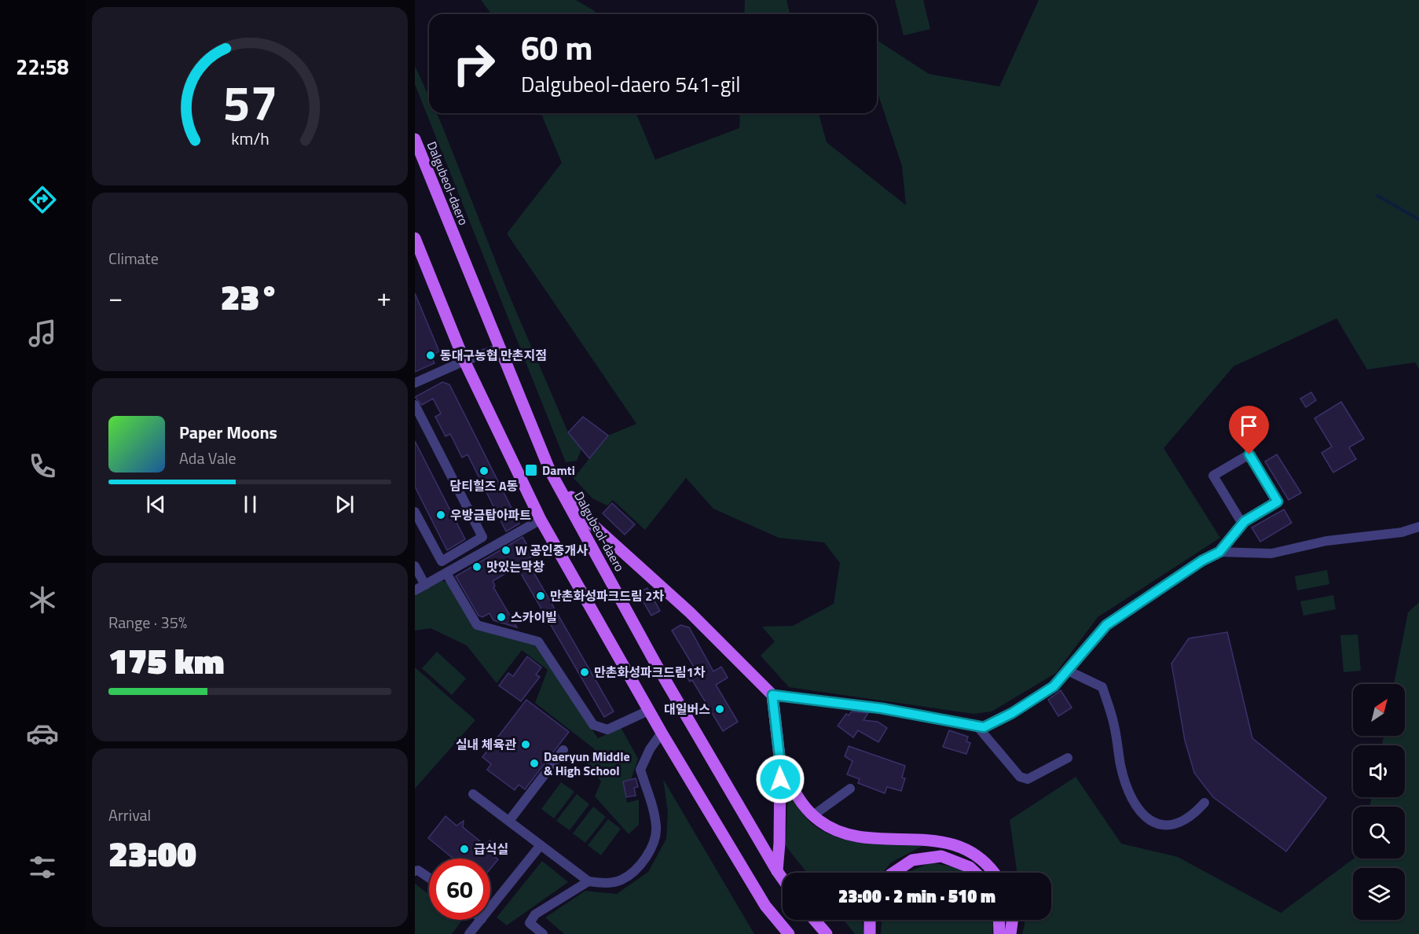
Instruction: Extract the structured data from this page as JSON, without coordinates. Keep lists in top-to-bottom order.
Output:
{
  "streets": {
    "main road": ["Dalgubeol-daero"]
  },
  "places": {
    "other": [
      "동대구농협 만촌지점",
      "담티힐즈 A동",
      "우방금탑아파트",
      "W 공인중개사",
      "맛있는막창",
      "만촌화성파크드림 2차",
      "스카이빌",
      "만촌화성파크드림1차",
      "대일버스",
      "실내 체육관",
      "Daeryun Middle & High School",
      "급식실"
    ],
    "transit": ["Damti"]
  },
  "north": "top right",
  "page": {
    "tabs": "22:58",
    "turn": ["60 m", "Dalgubeol-daero 541-gil"],
    "tile": [
      "Climate",
      ["Range · 35%", "175 km"],
      ["Arrival", "23:00"]
    ],
    "heat": ["−", "23°", "+"],
    "song": ["Paper Moons", "Ada Vale"],
    "limit": "60",
    "trip": "23:00 · 2 min · 510 m",
    "gauge": ["57", "km/h"]
  }
}
